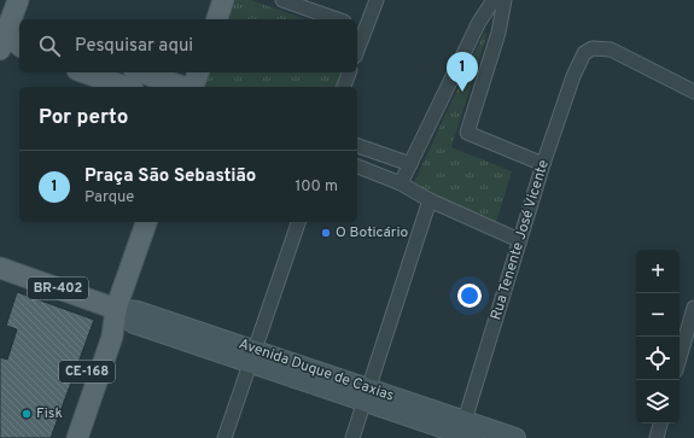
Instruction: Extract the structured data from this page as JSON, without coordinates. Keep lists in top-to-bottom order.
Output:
{
  "streets": {
    "main road": ["BR-402", "Avenida Duque de Caxias", "CE-168"],
    "street": ["Rua Tenente José Vicente"]
  },
  "crossings": [
    ["Rua Tenente José Vicente", "Avenida Duque de Caxias"],
    ["Avenida Duque de Caxias", "CE-168"]
  ],
  "places": ["O Boticário", "Fisk"],
  "page": {
    "search": "Pesquisar aqui",
    "pins": "1",
    "heading": "Por perto",
    "list": [
      {
        "mark": "1",
        "name": "Praça São Sebastião",
        "note": "Parque",
        "value": "100 m"
      }
    ],
    "map_buttons": ["+", "−"]
  }
}
